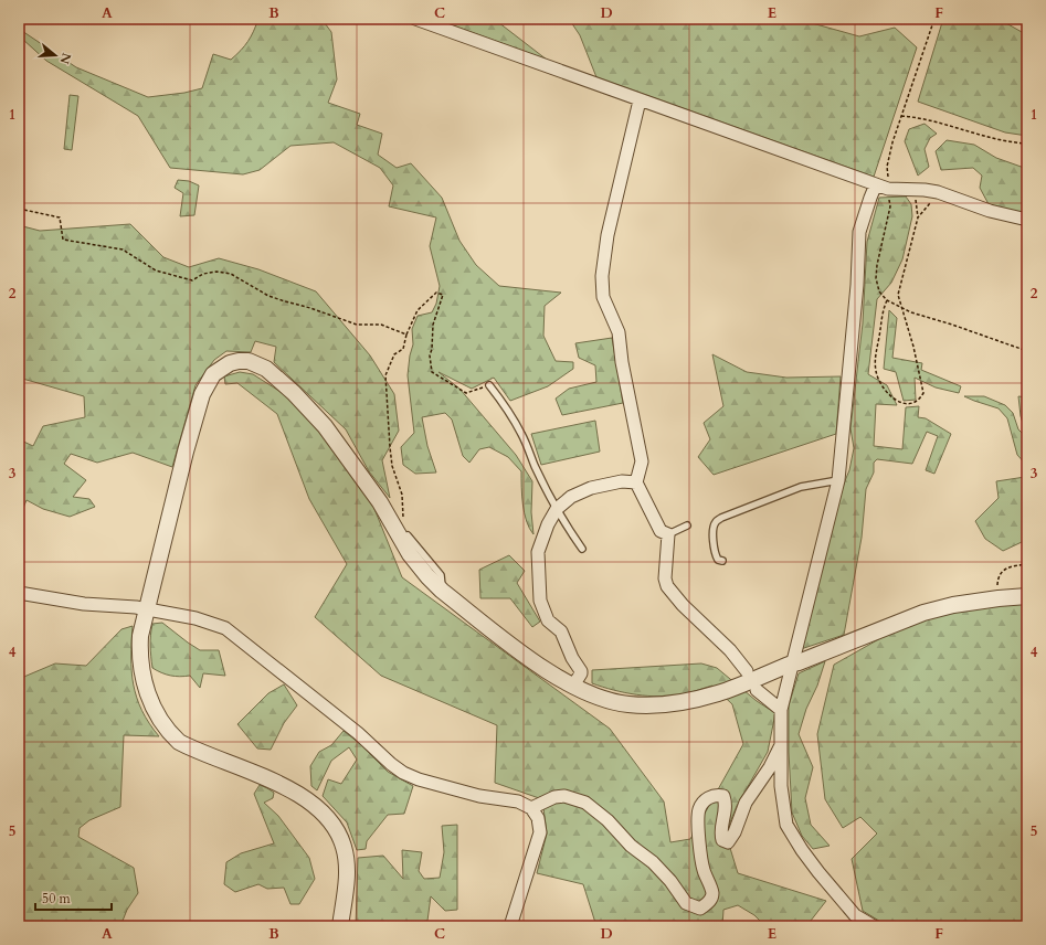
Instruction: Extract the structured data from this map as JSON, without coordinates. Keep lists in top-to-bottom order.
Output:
{
  "scale_bar": "50 m",
  "north": "right",
  "grid": {
    "columns": [
      "A",
      "B",
      "C",
      "D",
      "E",
      "F"
    ],
    "rows": [
      "1",
      "2",
      "3",
      "4",
      "5"
    ]
  }
}
